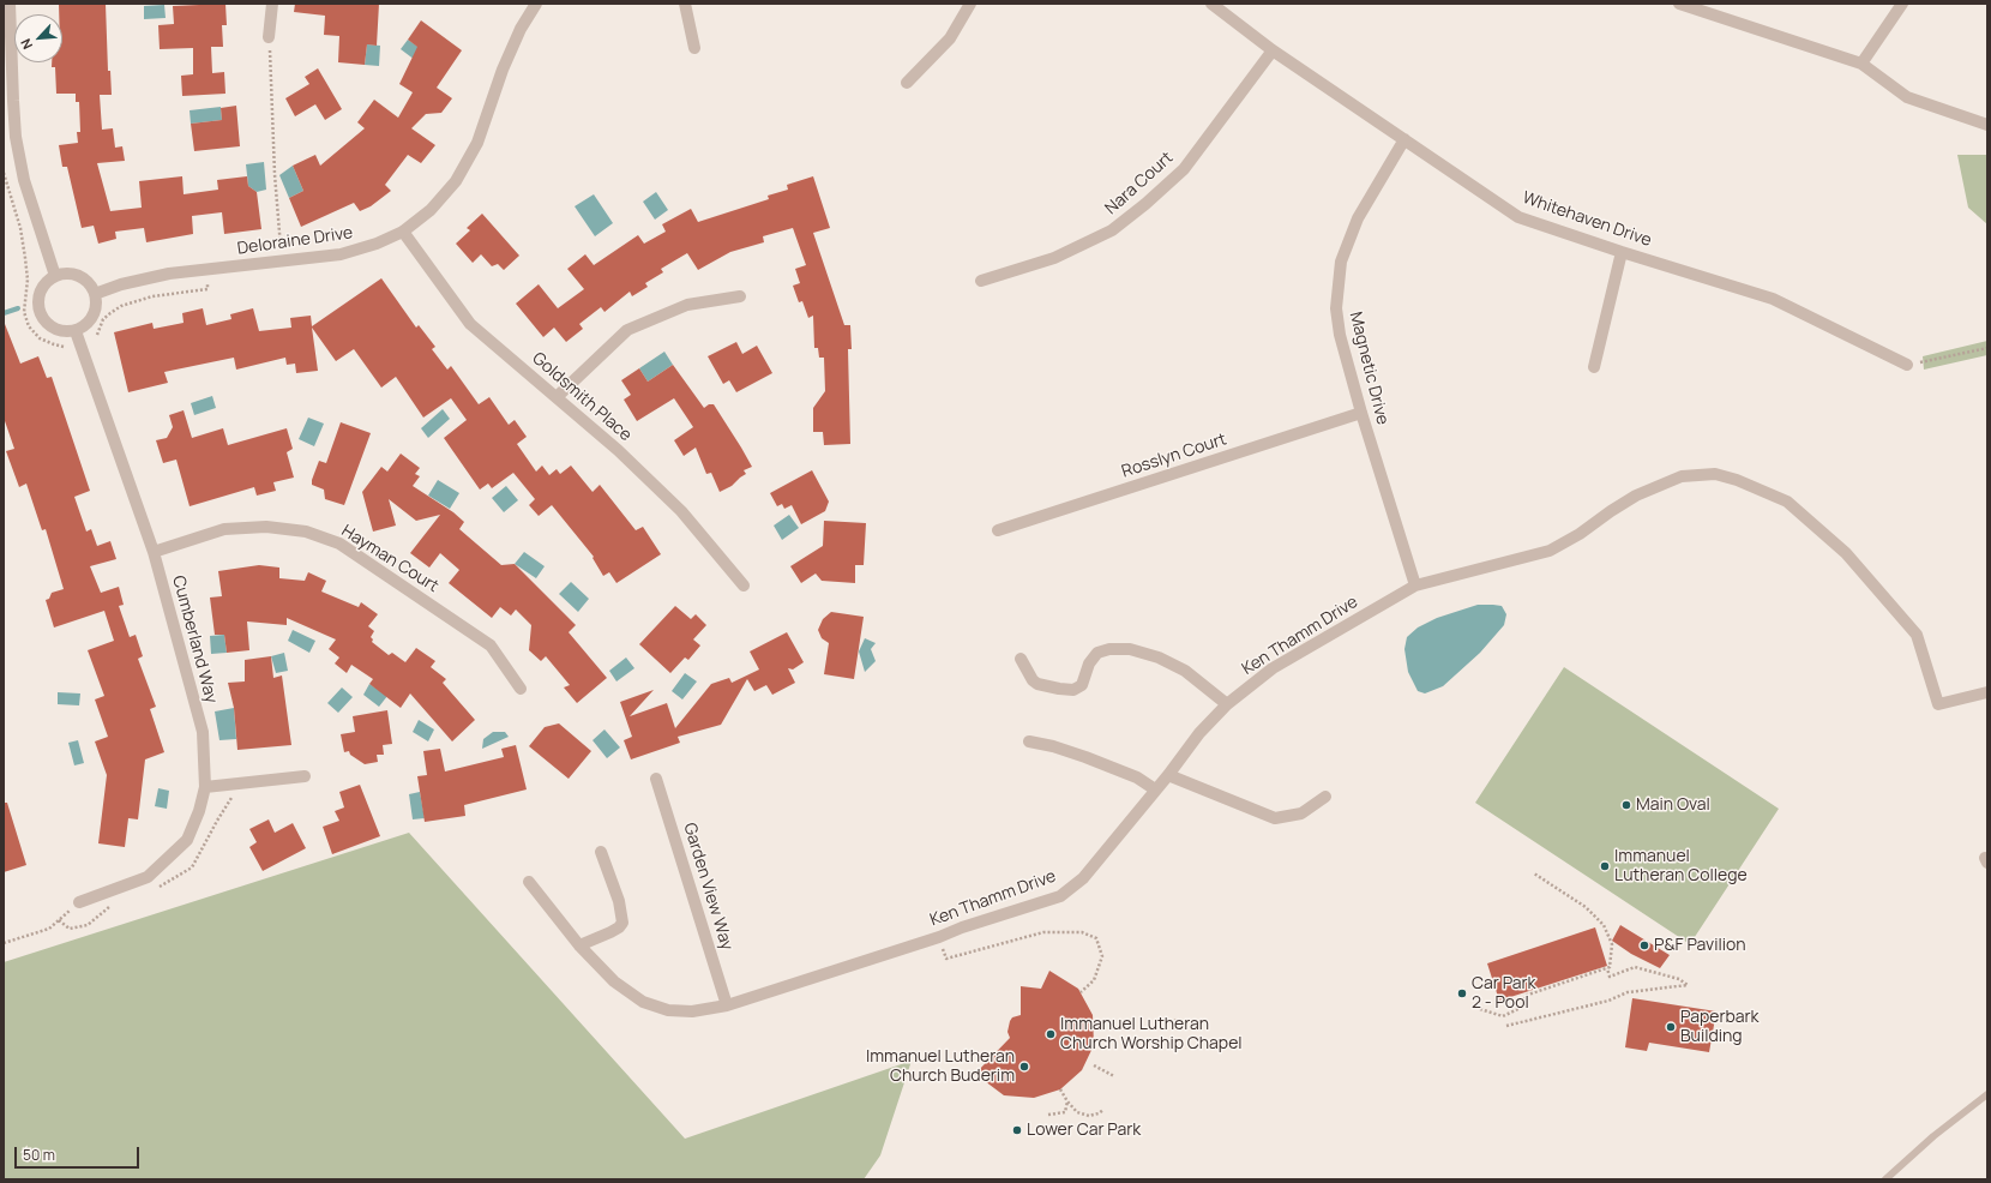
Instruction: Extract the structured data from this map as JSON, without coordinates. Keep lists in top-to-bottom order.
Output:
{
  "streets": {
    "street": [
      "Nara Court",
      "Whitehaven Drive",
      "Deloraine Drive",
      "Magnetic Drive",
      "Goldsmith Place",
      "Rosslyn Court",
      "Hayman Court",
      "Ken Thamm Drive",
      "Cumberland Way",
      "Garden View Way"
    ]
  },
  "crossings": [
    ["Nara Court", "Whitehaven Drive"],
    ["Whitehaven Drive", "Magnetic Drive"],
    ["Deloraine Drive", "Goldsmith Place"],
    ["Deloraine Drive", "Cumberland Way"],
    ["Magnetic Drive", "Rosslyn Court"],
    ["Magnetic Drive", "Ken Thamm Drive"],
    ["Hayman Court", "Cumberland Way"],
    ["Ken Thamm Drive", "Garden View Way"]
  ],
  "places": [
    "Main Oval",
    "Immanuel Lutheran College",
    "P&F Pavilion",
    "Car Park 2 - Pool",
    "Paperbark Building",
    "Immanuel Lutheran Church Worship Chapel",
    "Immanuel Lutheran Church Buderim",
    "Lower Car Park"
  ],
  "scale_bar": "50 m",
  "north": "bottom left"
}
